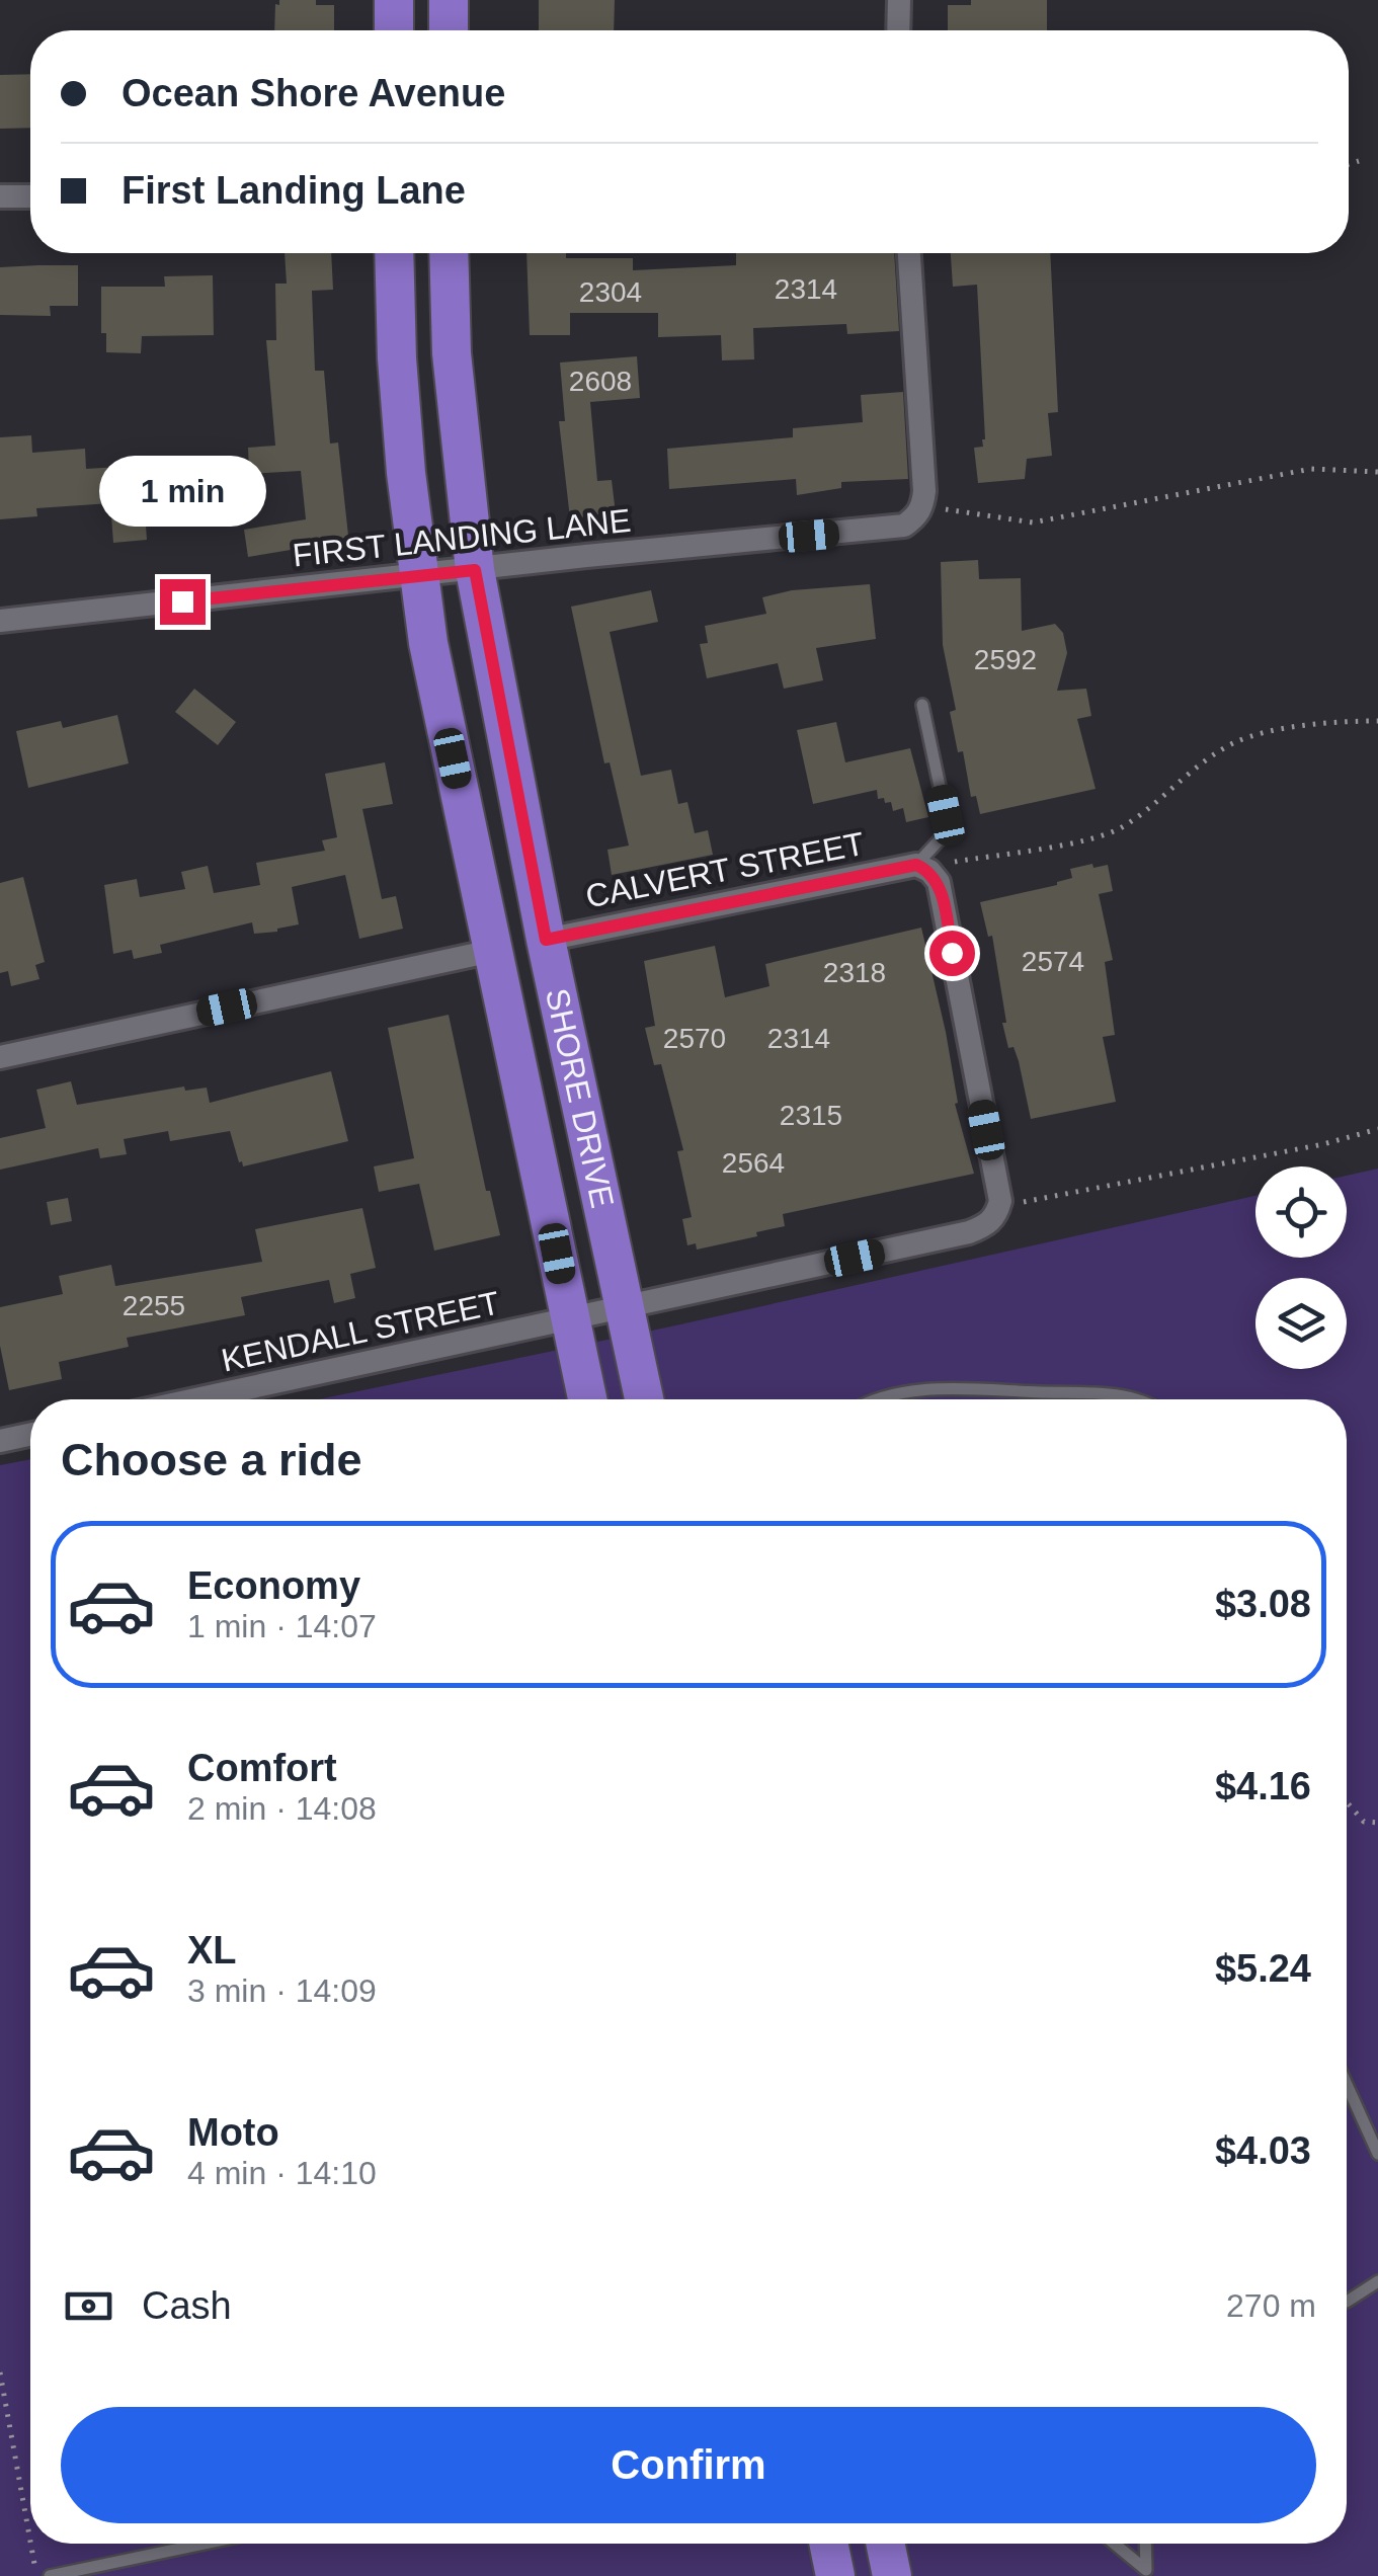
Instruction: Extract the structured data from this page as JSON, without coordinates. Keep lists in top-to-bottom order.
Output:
{
  "streets": {
    "highway": ["SHORE DRIVE"],
    "street": ["FIRST LANDING LANE", "CALVERT STREET", "KENDALL STREET"]
  },
  "crossings": [
    ["FIRST LANDING LANE", "SHORE DRIVE"],
    ["CALVERT STREET", "SHORE DRIVE"],
    ["SHORE DRIVE", "KENDALL STREET"]
  ],
  "house_numbers": [
    "2314",
    "2304",
    "2608",
    "2592",
    "2574",
    "2318",
    "2570",
    "2314",
    "2315",
    "2564",
    "2255"
  ],
  "page": {
    "banner": ["Ocean Shore Avenue", "First Landing Lane"],
    "bubble": "1 min",
    "heading": "Choose a ride",
    "list": [
      {
        "name": "Economy",
        "note": "1 min · 14:07",
        "value": "$3.08"
      },
      {
        "name": "Comfort",
        "note": "2 min · 14:08",
        "value": "$4.16"
      },
      {
        "name": "XL",
        "note": "3 min · 14:09",
        "value": "$5.24"
      },
      {
        "name": "Moto",
        "note": "4 min · 14:10",
        "value": "$4.03"
      }
    ],
    "pay": ["Cash", "270 m"],
    "buttons": "Confirm"
  }
}
